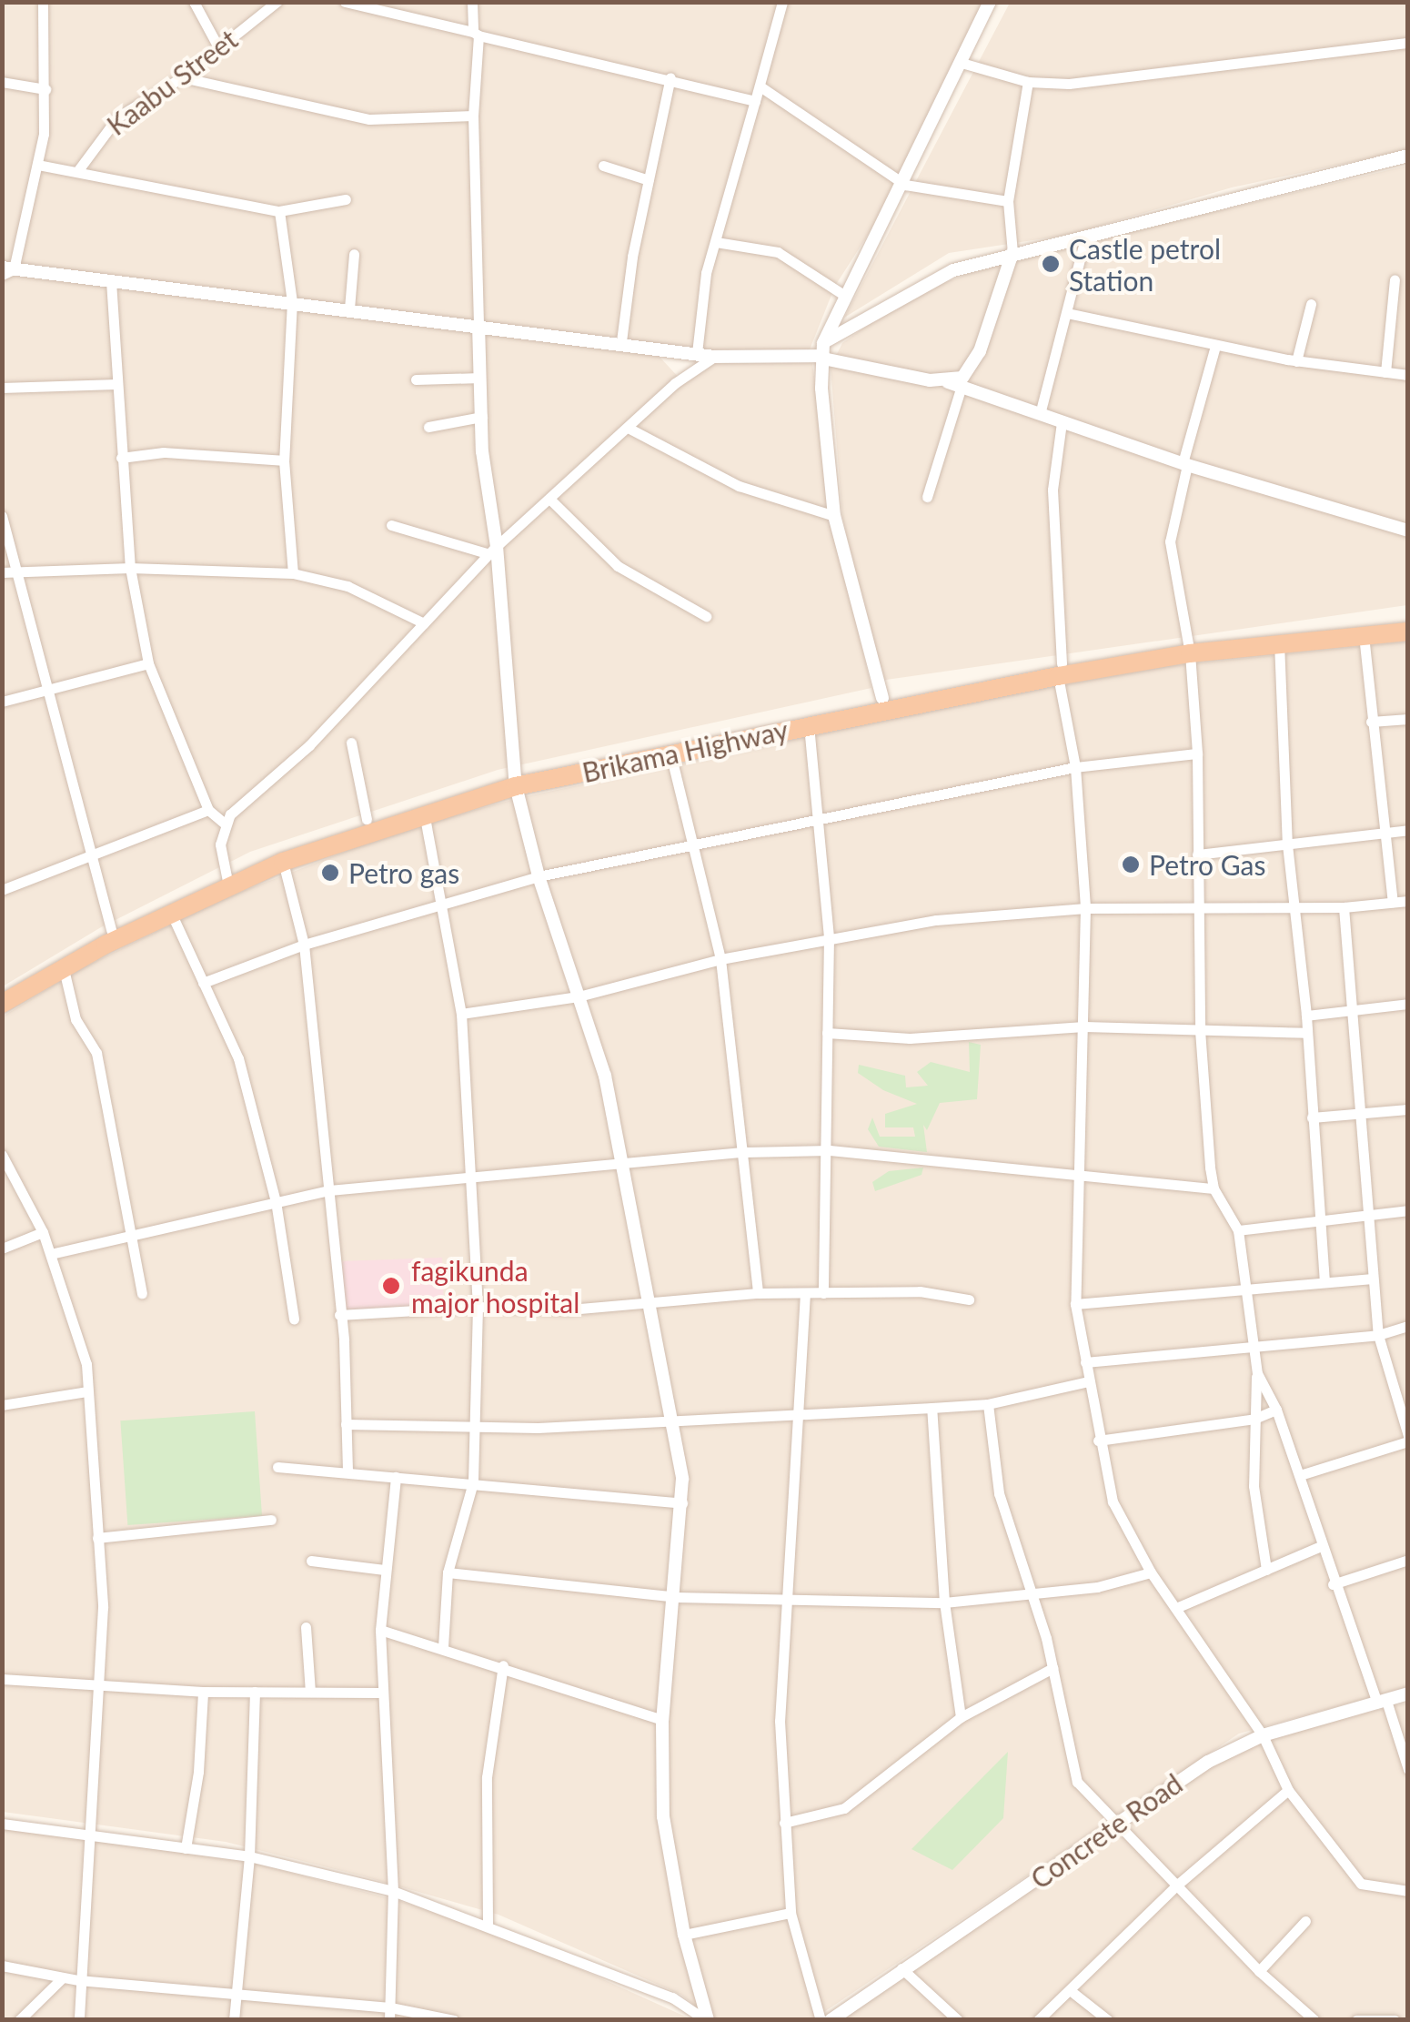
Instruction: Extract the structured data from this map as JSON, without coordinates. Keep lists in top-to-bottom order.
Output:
{
  "streets": {
    "highway": ["Brikama Highway"],
    "street": ["Kaabu Street", "Concrete Road"]
  },
  "places": [
    "Castle petrol Station",
    "Petro Gas",
    "Petro gas",
    "fagikunda major hospital"
  ]
}
